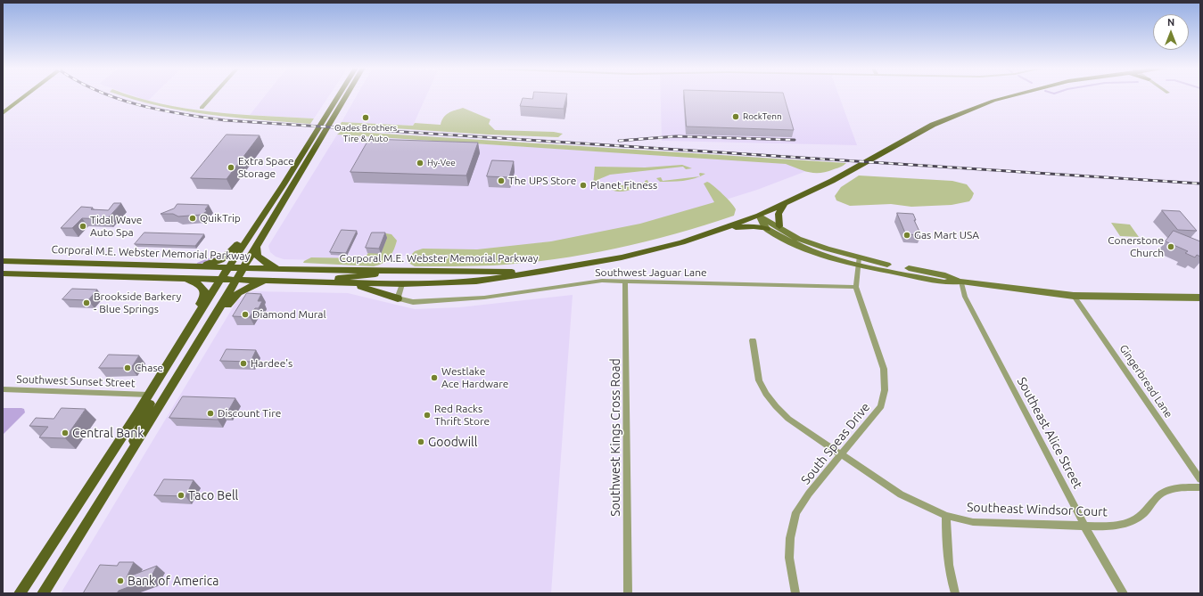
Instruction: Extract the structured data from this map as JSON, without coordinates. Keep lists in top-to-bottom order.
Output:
{
  "streets": {
    "main road": ["Corporal M.E. Webster Memorial Parkway"],
    "street": [
      "Southwest Jaguar Lane",
      "Southwest Sunset Street",
      "Gingerbread Lane",
      "Southeast Alice Street",
      "Southwest Kings Cross Road",
      "South Speas Drive",
      "Southeast Windsor Court"
    ]
  },
  "crossings": [
    ["Southwest Jaguar Lane", "Southwest Kings Cross Road"],
    ["Southwest Jaguar Lane", "South Speas Drive"],
    ["Southeast Alice Street", "Southeast Windsor Court"],
    ["South Speas Drive", "Southeast Windsor Court"]
  ],
  "places": [
    "RockTenn",
    "Oades Brothers Tire & Auto",
    "Hy-Vee",
    "Extra Space Storage",
    "The UPS Store",
    "Planet Fitness",
    "QuikTrip",
    "Tidal Wave Auto Spa",
    "Gas Mart USA",
    "Conerstone Church",
    "Brookside Barkery - Blue Springs",
    "Diamond Mural",
    "Hardee's",
    "Chase",
    "Westlake Ace Hardware",
    "Discount Tire",
    "Red Racks Thrift Store",
    "Central Bank",
    "Goodwill",
    "Taco Bell",
    "Bank of America"
  ],
  "north": "top"
}
